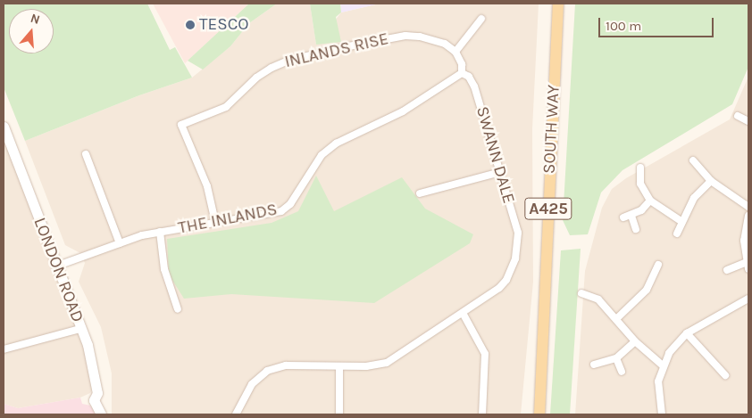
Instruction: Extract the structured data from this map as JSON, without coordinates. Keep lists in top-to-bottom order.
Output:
{
  "streets": {
    "main road": ["SOUTH WAY", "A425", "LONDON ROAD"],
    "street": ["INLANDS RISE", "SWANN DALE", "THE INLANDS"]
  },
  "crossings": [
    ["INLANDS RISE", "THE INLANDS"],
    ["SWANN DALE", "THE INLANDS"],
    ["THE INLANDS", "LONDON ROAD"]
  ],
  "places": ["TESCO"],
  "scale_bar": "100 m",
  "north": "top"
}
